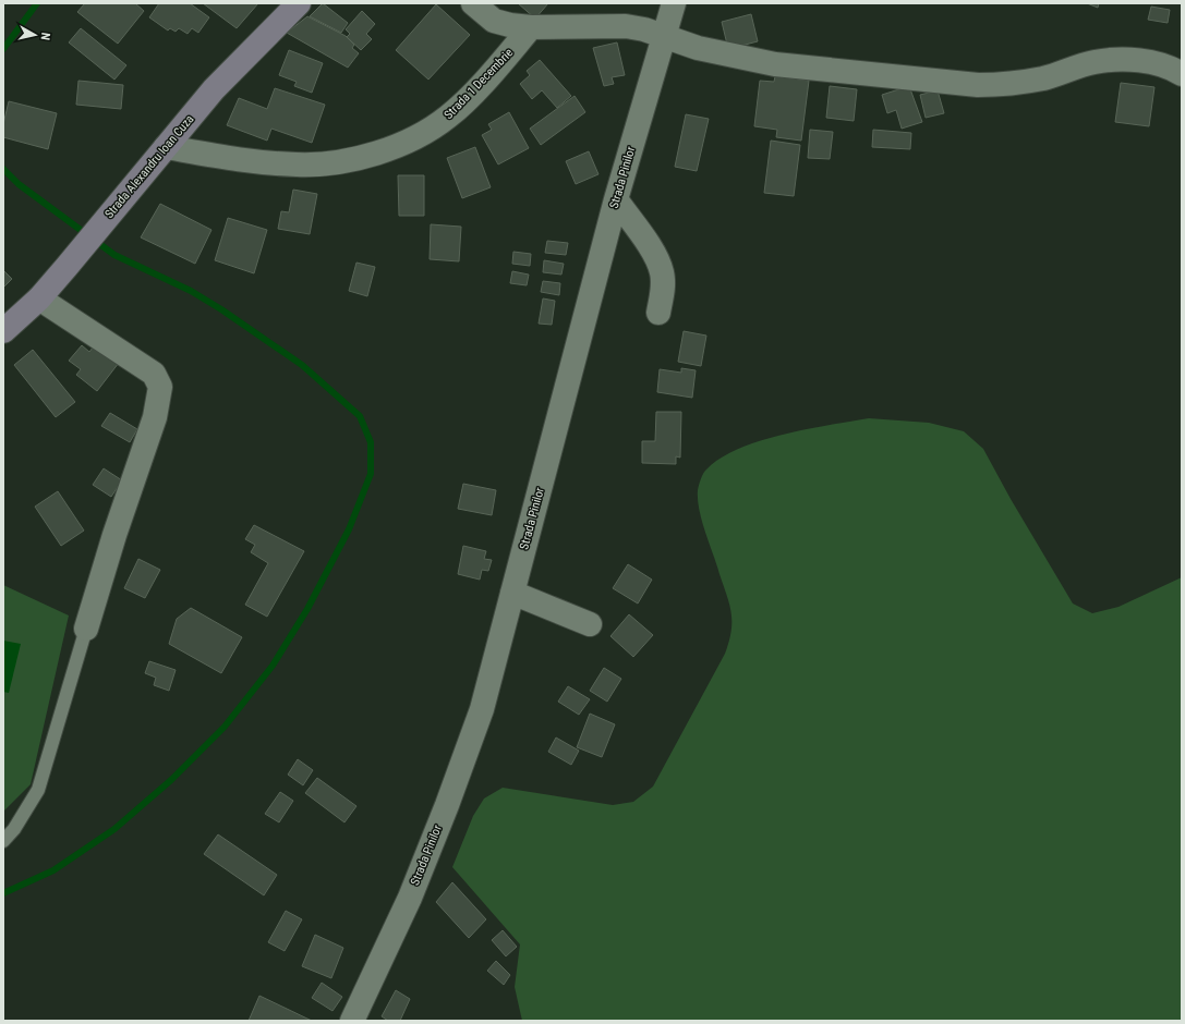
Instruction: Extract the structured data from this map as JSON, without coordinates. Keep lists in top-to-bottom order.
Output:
{
  "streets": {
    "main road": ["Strada Alexandru Ioan Cuza"],
    "street": ["Strada 1 Decembrie", "Strada Pinilor"]
  },
  "crossings": [
    ["Strada 1 Decembrie", "Strada Alexandru Ioan Cuza"]
  ],
  "north": "right"
}
